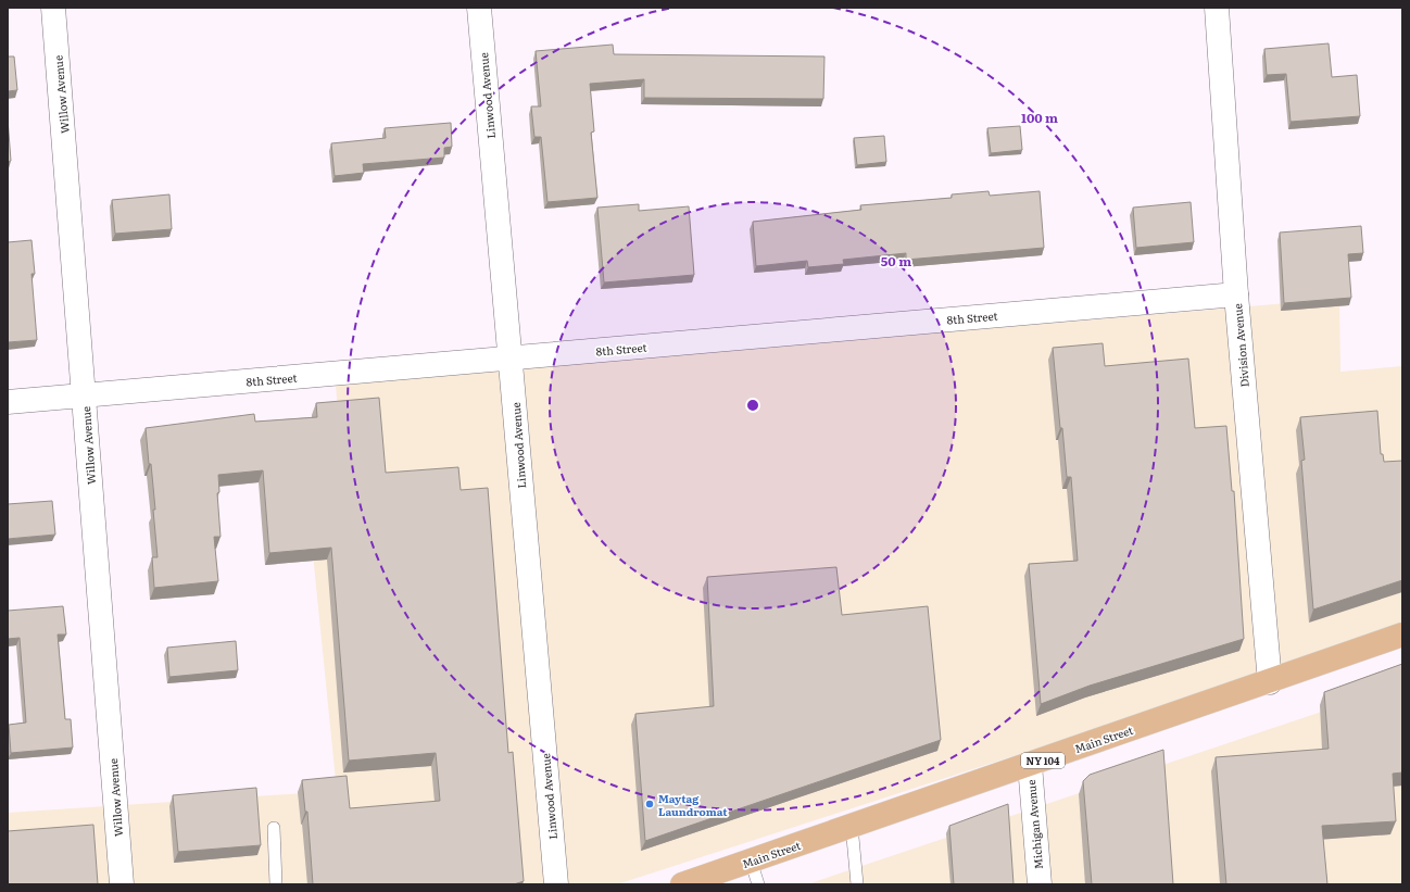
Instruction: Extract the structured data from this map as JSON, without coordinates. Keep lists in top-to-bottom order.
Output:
{
  "streets": {
    "main road": ["Main Street", "NY 104"],
    "street": [
      "Willow Avenue",
      "Linwood Avenue",
      "8th Street",
      "Division Avenue",
      "Michigan Avenue"
    ]
  },
  "crossings": [
    ["Willow Avenue", "8th Street"],
    ["Linwood Avenue", "8th Street"],
    ["8th Street", "Division Avenue"],
    ["Division Avenue", "Main Street"],
    ["Main Street", "Michigan Avenue"]
  ],
  "places": ["Maytag Laundromat"],
  "rings": ["100 m", "50 m"]
}
